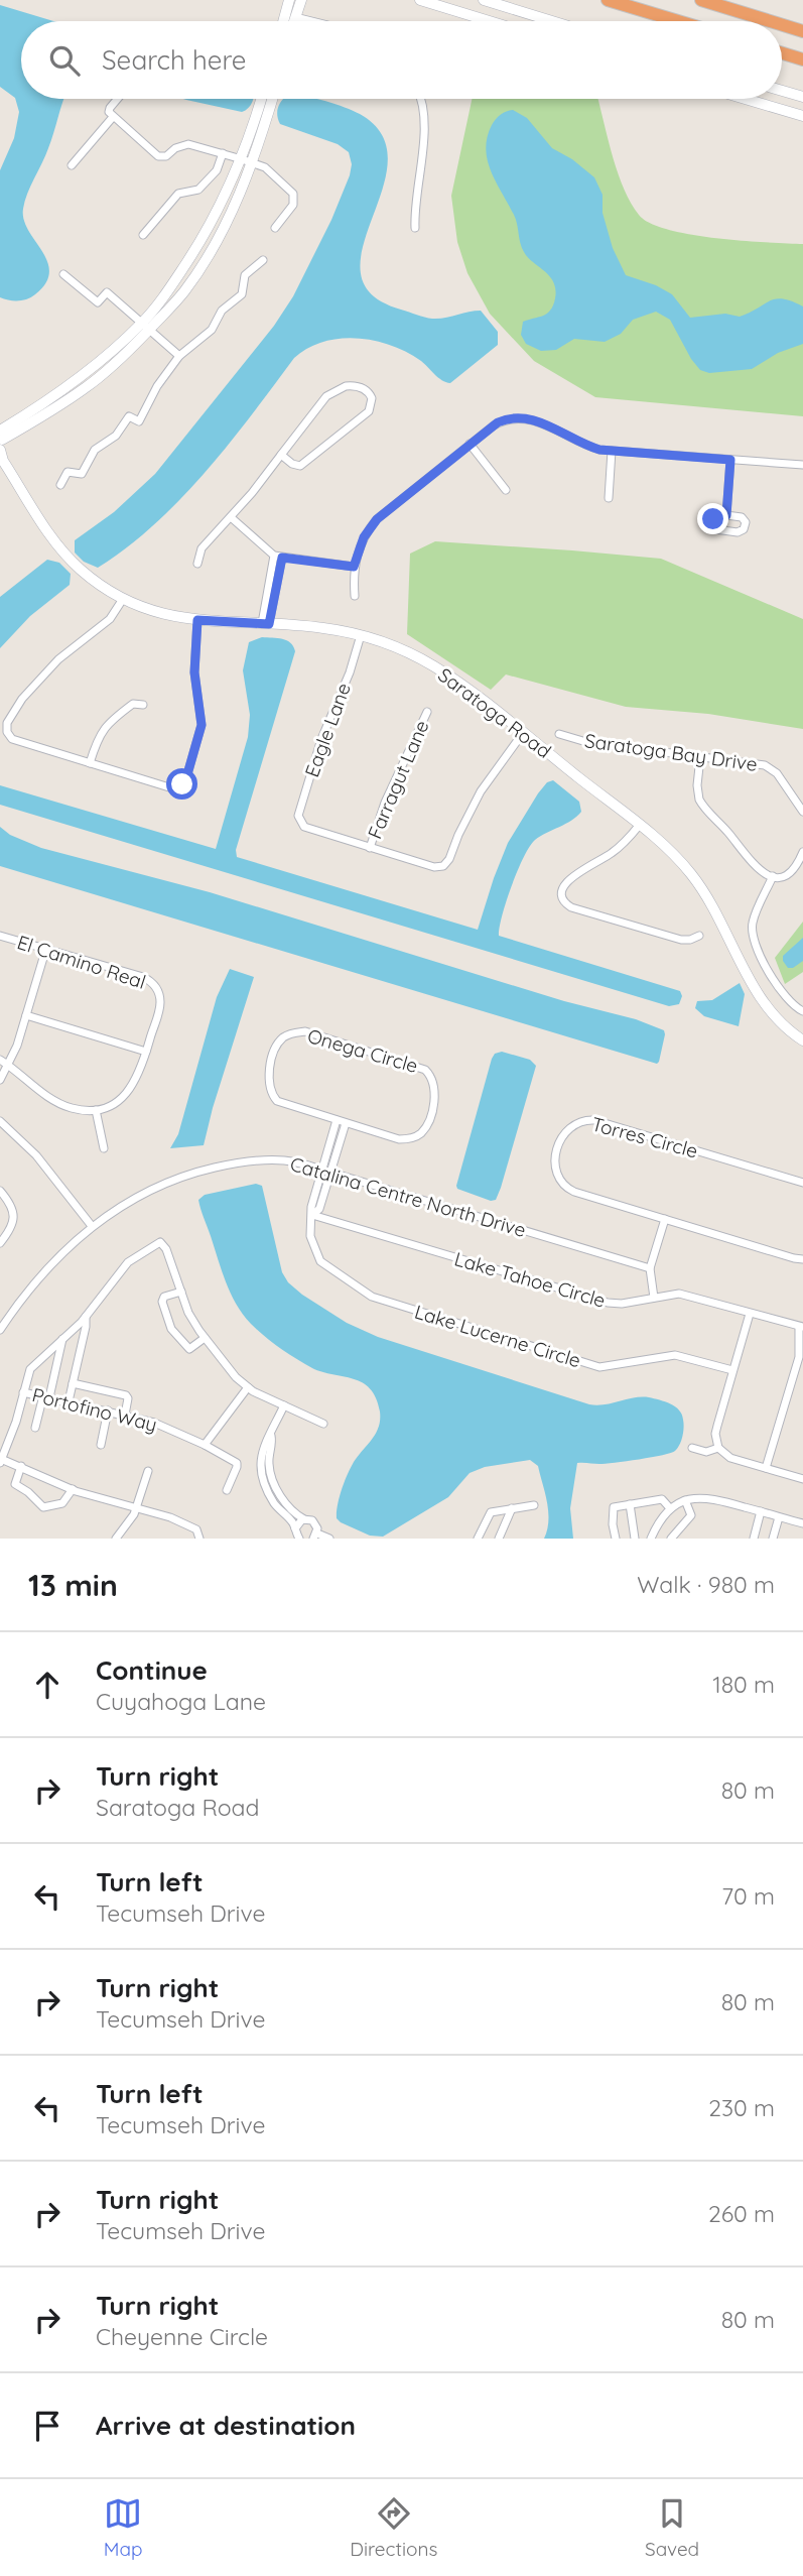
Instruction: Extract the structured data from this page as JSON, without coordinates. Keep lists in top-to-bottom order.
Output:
{
  "streets": {
    "street": [
      "Saratoga Road",
      "Eagle Lane",
      "Saratoga Bay Drive",
      "Farragut Lane",
      "El Camino Real",
      "Onega Circle",
      "Torres Circle",
      "Catalina Centre North Drive",
      "Lake Tahoe Circle",
      "Lake Lucerne Circle",
      "Portofino Way"
    ]
  },
  "crossings": [
    ["Saratoga Road", "Eagle Lane"],
    ["Eagle Lane", "Farragut Lane"],
    ["Catalina Centre North Drive", "Lake Lucerne Circle"],
    ["Lake Tahoe Circle", "Lake Lucerne Circle"]
  ],
  "page": {
    "search": "Search here",
    "heading": ["13 min", "Walk · 980 m"],
    "list": [
      ["Continue", "Cuyahoga Lane", "180 m"],
      ["Turn right", "Saratoga Road", "80 m"],
      ["Turn left", "Tecumseh Drive", "70 m"],
      ["Turn right", "Tecumseh Drive", "80 m"],
      ["Turn left", "Tecumseh Drive", "230 m"],
      ["Turn right", "Tecumseh Drive", "260 m"],
      ["Turn right", "Cheyenne Circle", "80 m"],
      "Arrive at destination"
    ],
    "nav": ["Map", "Directions", "Saved"]
  }
}
